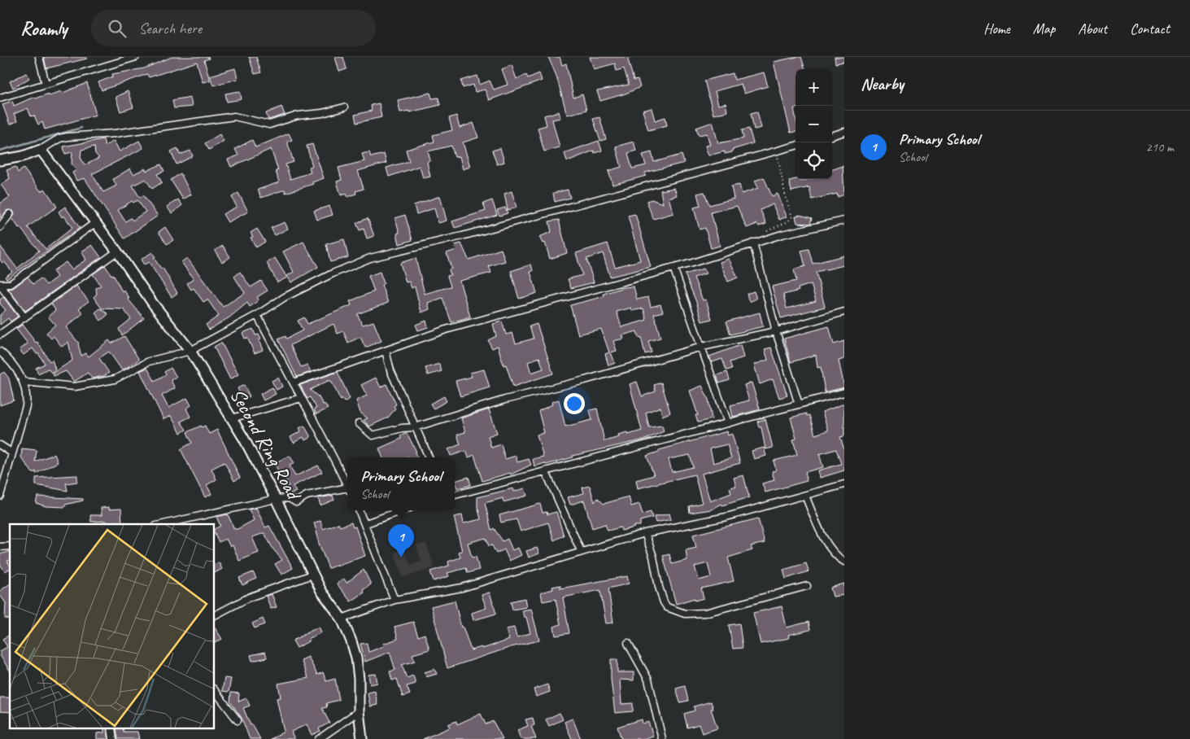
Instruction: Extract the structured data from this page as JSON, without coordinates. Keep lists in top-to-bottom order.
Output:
{
  "streets": {
    "street": ["Second Ring Road"]
  },
  "page": {
    "header": "Roamly",
    "search": "Search here",
    "nav": [
      "Home",
      "Map",
      "About",
      "Contact"
    ],
    "heading": "Nearby",
    "map_buttons": ["+", "−"],
    "list": [
      {
        "mark": "1",
        "name": "Primary School",
        "note": "School",
        "value": "210 m"
      }
    ],
    "popup": ["Primary School", "School"],
    "pins": "1"
  }
}
